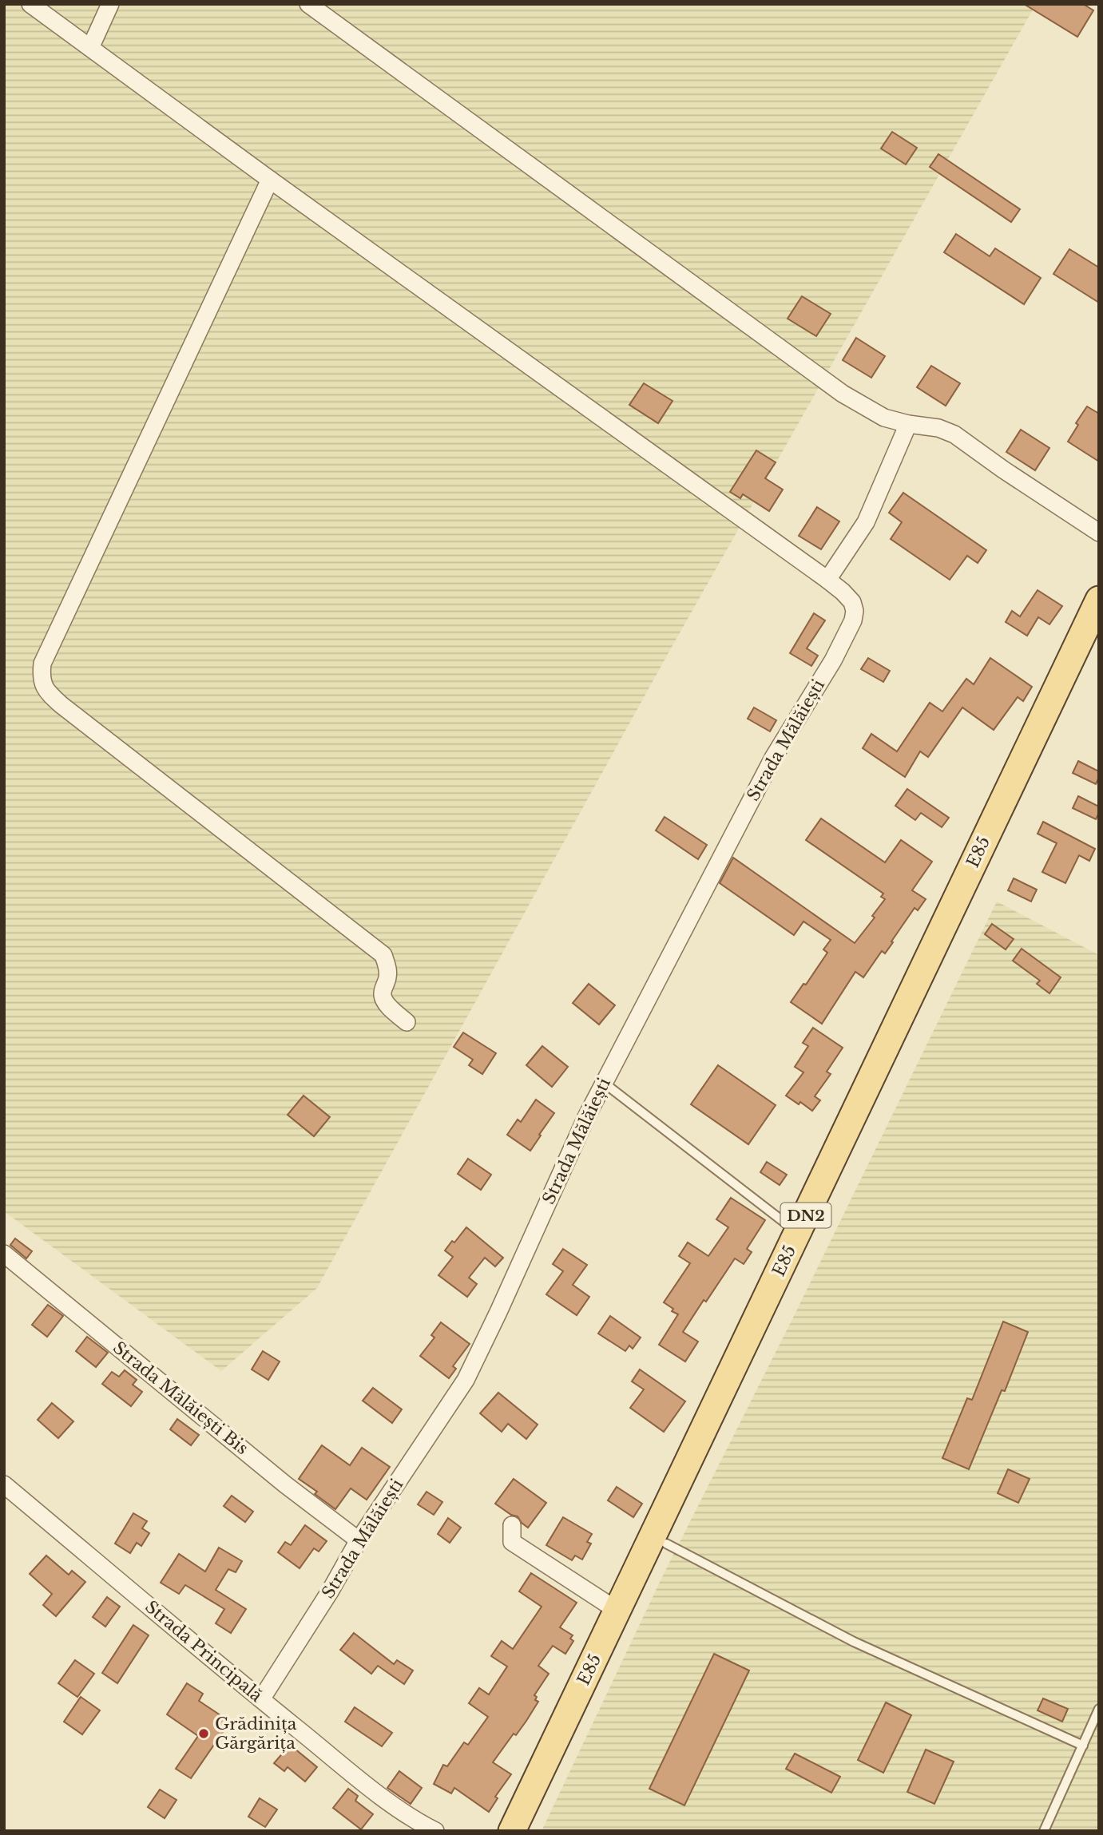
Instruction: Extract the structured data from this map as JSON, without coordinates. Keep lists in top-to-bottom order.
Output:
{
  "streets": {
    "main road": ["E85", "DN2"],
    "street": ["Strada Mălăiești", "Strada Mălăiești Bis", "Strada Principală"]
  },
  "crossings": [
    ["Strada Mălăiești", "Strada Mălăiești Bis"],
    ["Strada Mălăiești", "Strada Principală"]
  ],
  "places": ["Grădinița Gărgărița"]
}
